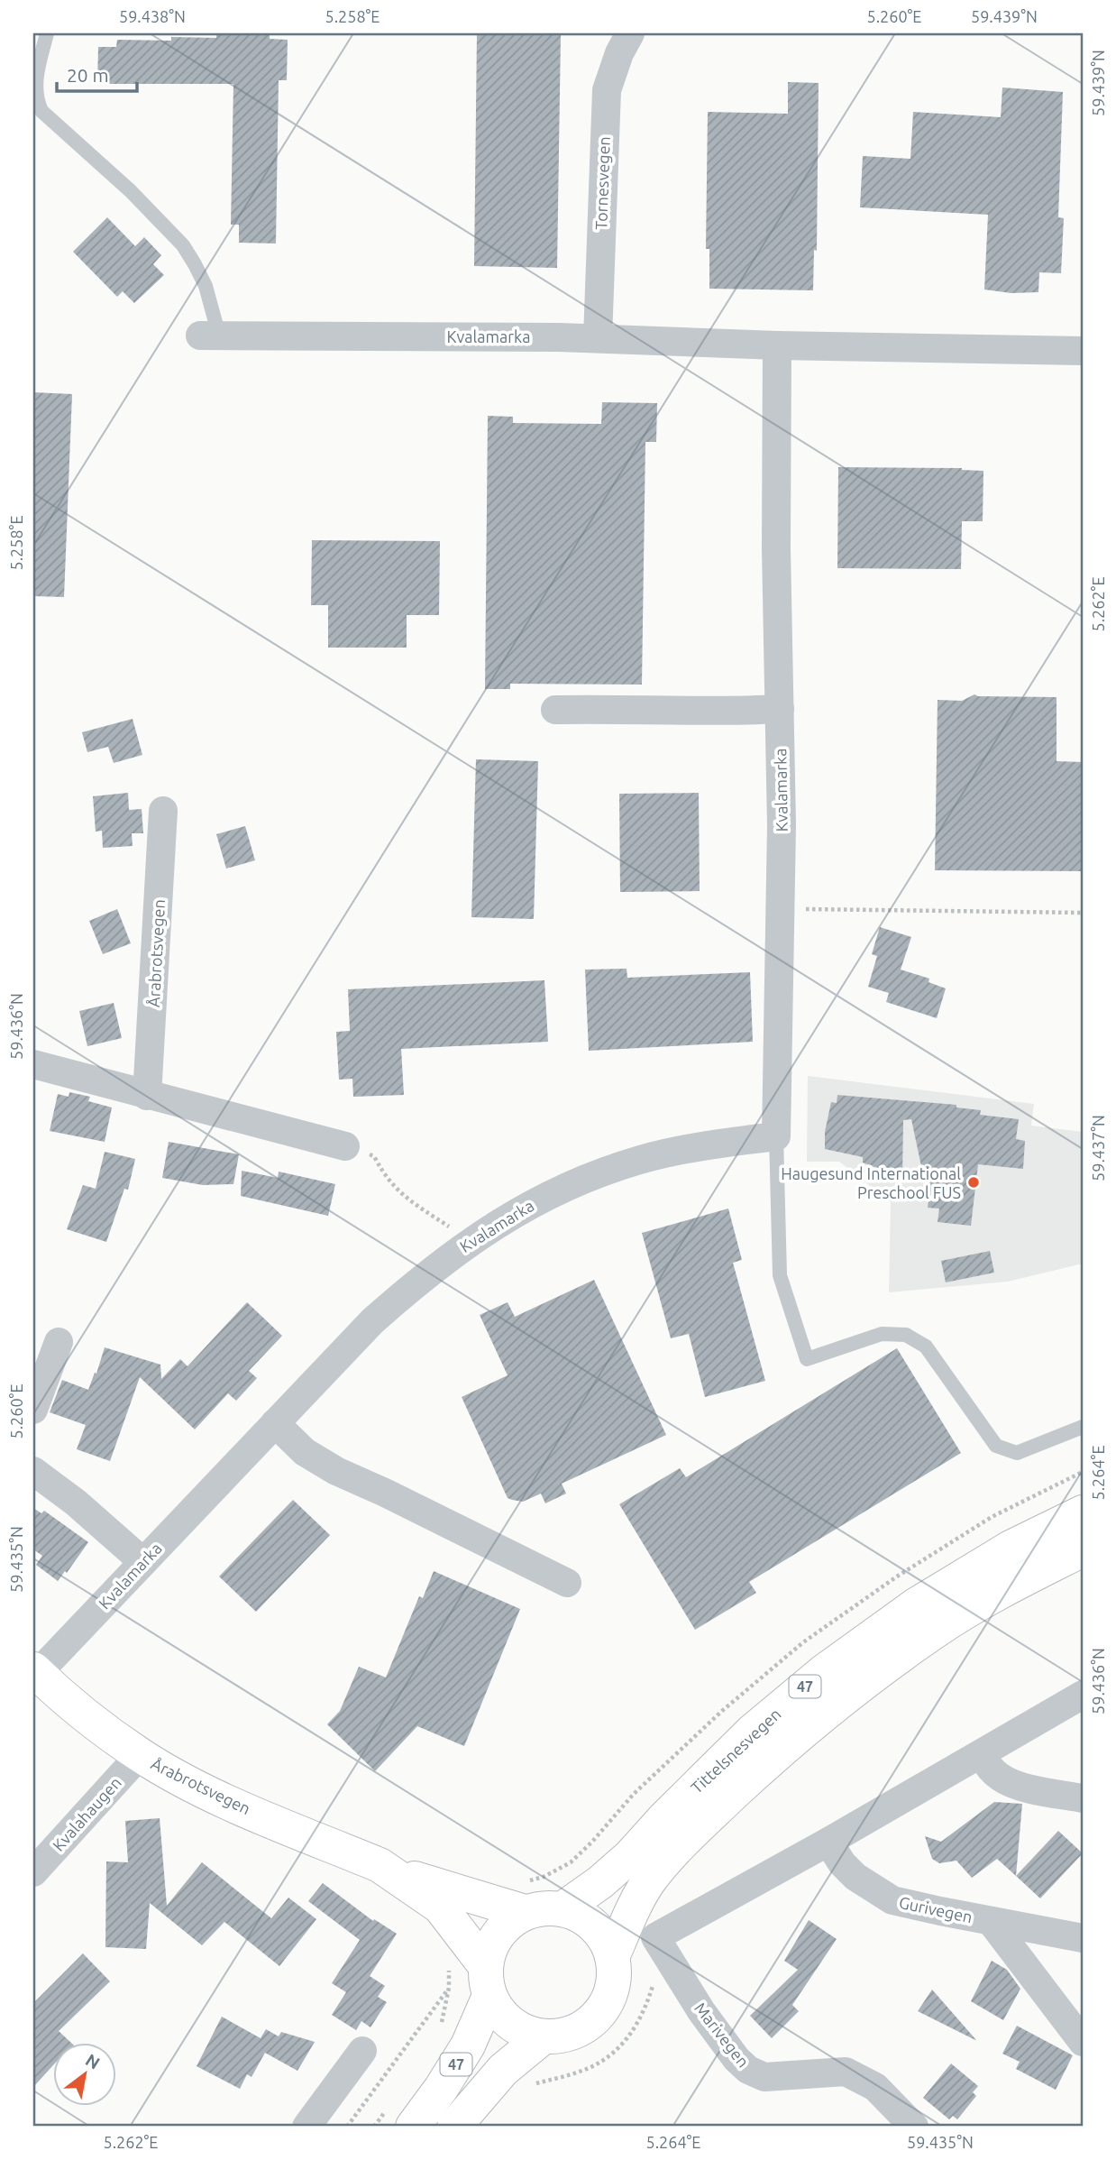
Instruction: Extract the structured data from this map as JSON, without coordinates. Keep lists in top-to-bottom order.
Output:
{
  "streets": {
    "main road": ["Årabrotsvegen", "47", "Tittelsnesvegen"],
    "street": [
      "Tornesvegen",
      "Kvalamarka",
      "Kvalahaugen",
      "Gurivegen",
      "Marivegen"
    ]
  },
  "crossings": [
    ["Tornesvegen", "Kvalamarka"],
    ["Kvalamarka", "Årabrotsvegen"],
    ["Årabrotsvegen", "47"],
    ["Årabrotsvegen", "Tittelsnesvegen"],
    ["Årabrotsvegen", "Kvalahaugen"],
    ["47", "Tittelsnesvegen"],
    ["Gurivegen", "Marivegen"]
  ],
  "places": ["Haugesund International Preschool FUS"],
  "scale_bar": "20 m",
  "north": "top right",
  "coordinates": [
    "59.438°N",
    "5.258°E",
    "5.260°E",
    "59.439°N",
    "5.262°E",
    "59.436°N",
    "59.437°N",
    "5.264°E",
    "59.435°N"
  ]
}
